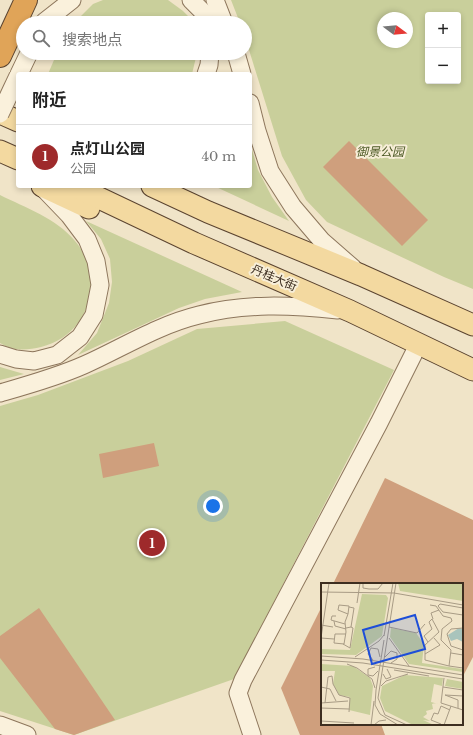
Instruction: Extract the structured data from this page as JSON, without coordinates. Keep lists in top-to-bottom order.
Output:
{
  "streets": {
    "main road": ["丹桂大街"]
  },
  "parks": ["御景公园"],
  "north": "right",
  "page": {
    "map_buttons": ["+", "−"],
    "search": "搜索地点",
    "heading": "附近",
    "list": [
      {
        "mark": "1",
        "name": "点灯山公园",
        "note": "公园",
        "value": "40 m"
      }
    ],
    "pins": "1"
  }
}
